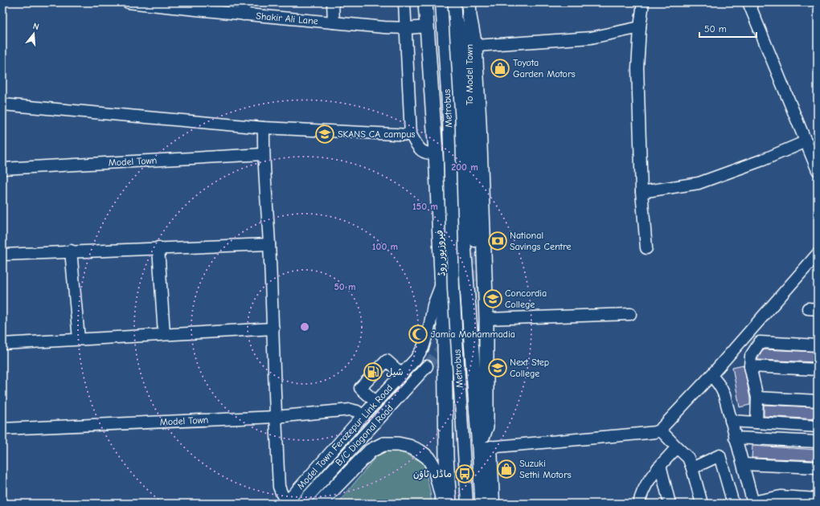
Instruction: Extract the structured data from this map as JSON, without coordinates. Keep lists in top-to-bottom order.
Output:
{
  "streets": {
    "main road": ["فیروزپور روڈ"],
    "street": [
      "Shakir Ali Lane",
      "To Model Town",
      "Metrobus",
      "Model Town",
      "B/C Diagonal Road",
      "Model Town Ferozepur Link Road"
    ]
  },
  "crossings": [
    ["Shakir Ali Lane", "فیروزپور روڈ"],
    ["Model Town", "Model Town Ferozepur Link Road"],
    ["فیروزپور روڈ", "Model Town Ferozepur Link Road"]
  ],
  "places": {
    "shop": ["Toyota Garden Motors", "Suzuki Sethi Motors"],
    "school or university": ["SKANS CA campus", "Concordia College", "Next Step College"],
    "bank": ["National Savings Centre"],
    "mosque": ["Jamia Mohammadia"],
    "fuel station": ["شیل"],
    "bus stop": ["ماڈل ٹاؤن"]
  },
  "scale_bar": "50 m",
  "north": "top",
  "rings": [
    "200 m",
    "150 m",
    "100 m",
    "50 m"
  ]
}
